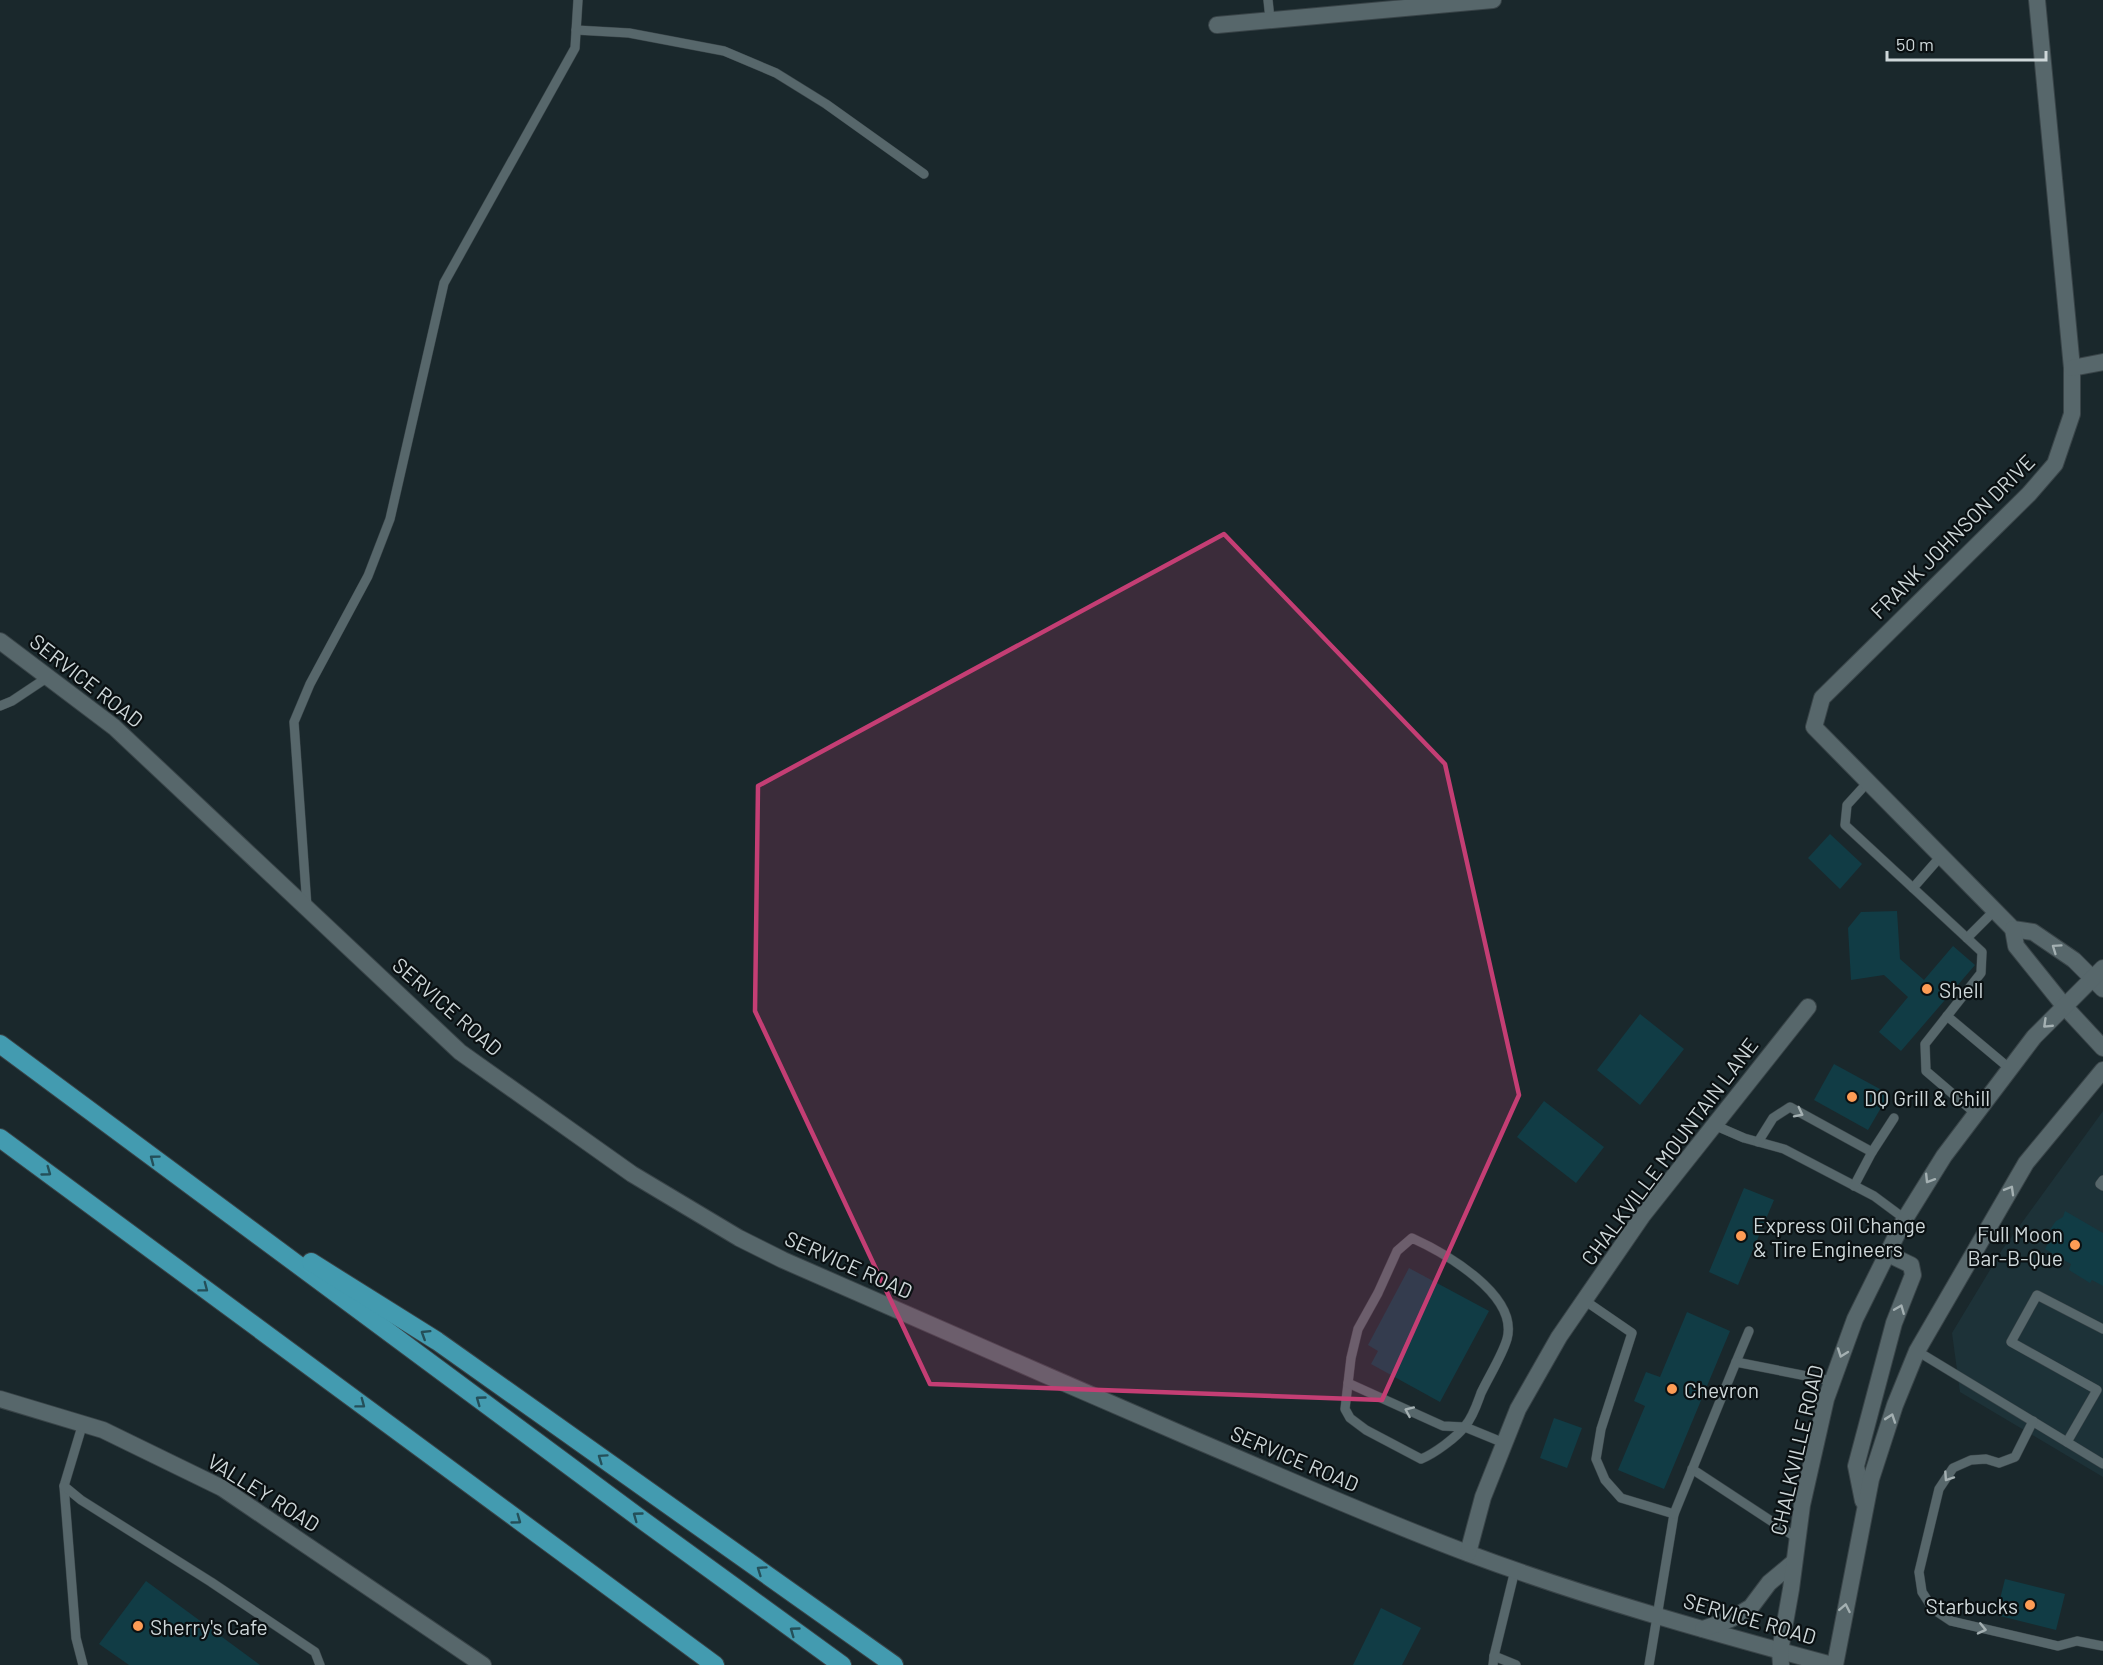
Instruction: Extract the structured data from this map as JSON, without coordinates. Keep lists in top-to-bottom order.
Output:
{
  "streets": {
    "street": [
      "FRANK JOHNSON DRIVE",
      "SERVICE ROAD",
      "CHALKVILLE MOUNTAIN LANE",
      "CHALKVILLE ROAD",
      "VALLEY ROAD"
    ]
  },
  "crossings": [
    ["FRANK JOHNSON DRIVE", "CHALKVILLE ROAD"],
    ["SERVICE ROAD", "CHALKVILLE MOUNTAIN LANE"],
    ["SERVICE ROAD", "CHALKVILLE ROAD"]
  ],
  "places": [
    "Shell",
    "DQ Grill & Chill",
    "Express Oil Change & Tire Engineers",
    "Full Moon Bar-B-Que",
    "Chevron",
    "Starbucks",
    "Sherry's Cafe"
  ],
  "scale_bar": "50 m"
}
